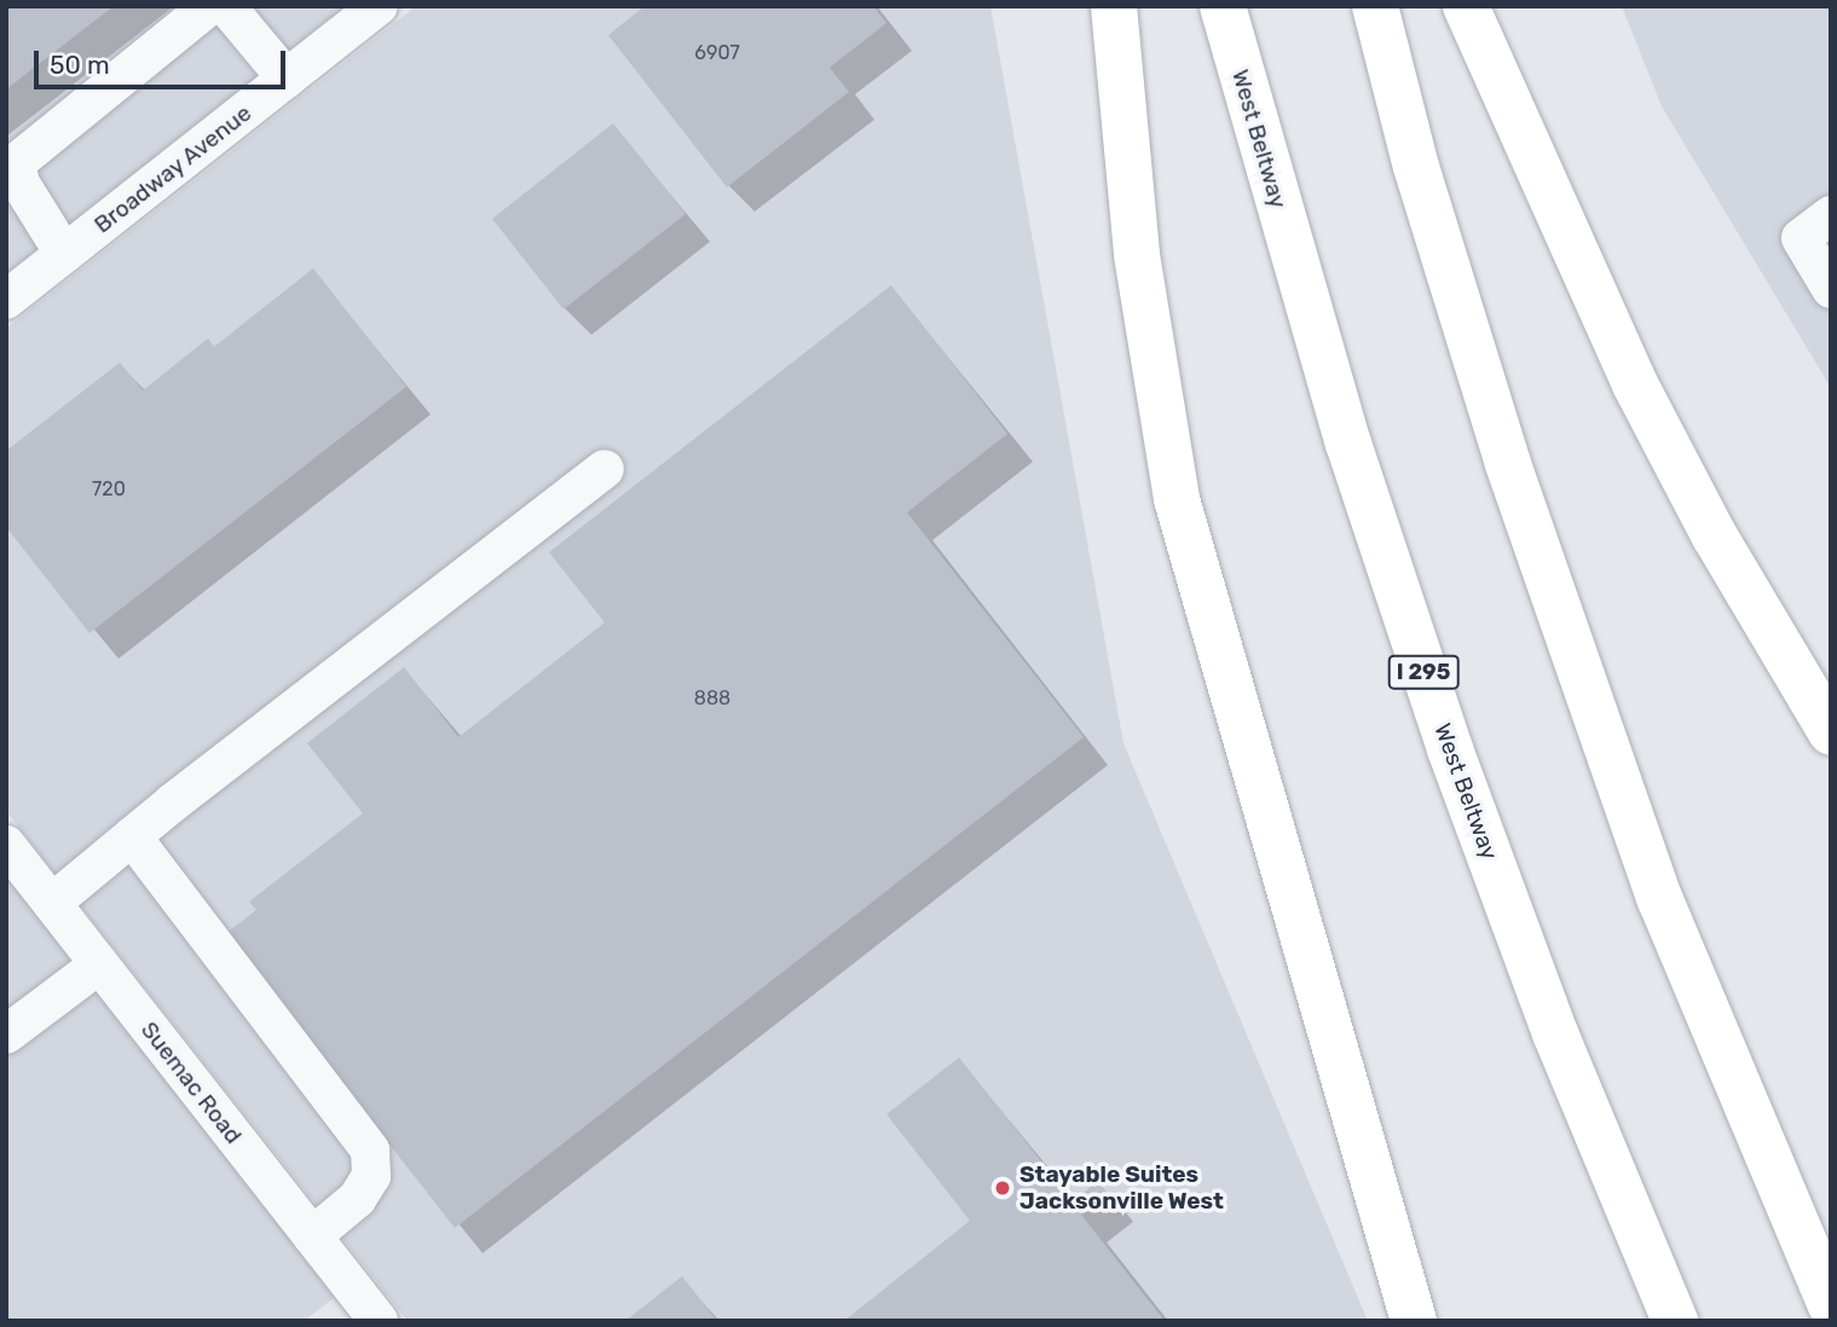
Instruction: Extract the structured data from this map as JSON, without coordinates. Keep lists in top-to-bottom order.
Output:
{
  "streets": {
    "highway": ["West Beltway", "I 295"],
    "street": ["Broadway Avenue", "Suemac Road"]
  },
  "places": ["Stayable Suites Jacksonville West"],
  "house_numbers": ["6907", "720", "888"],
  "scale_bar": "50 m"
}
